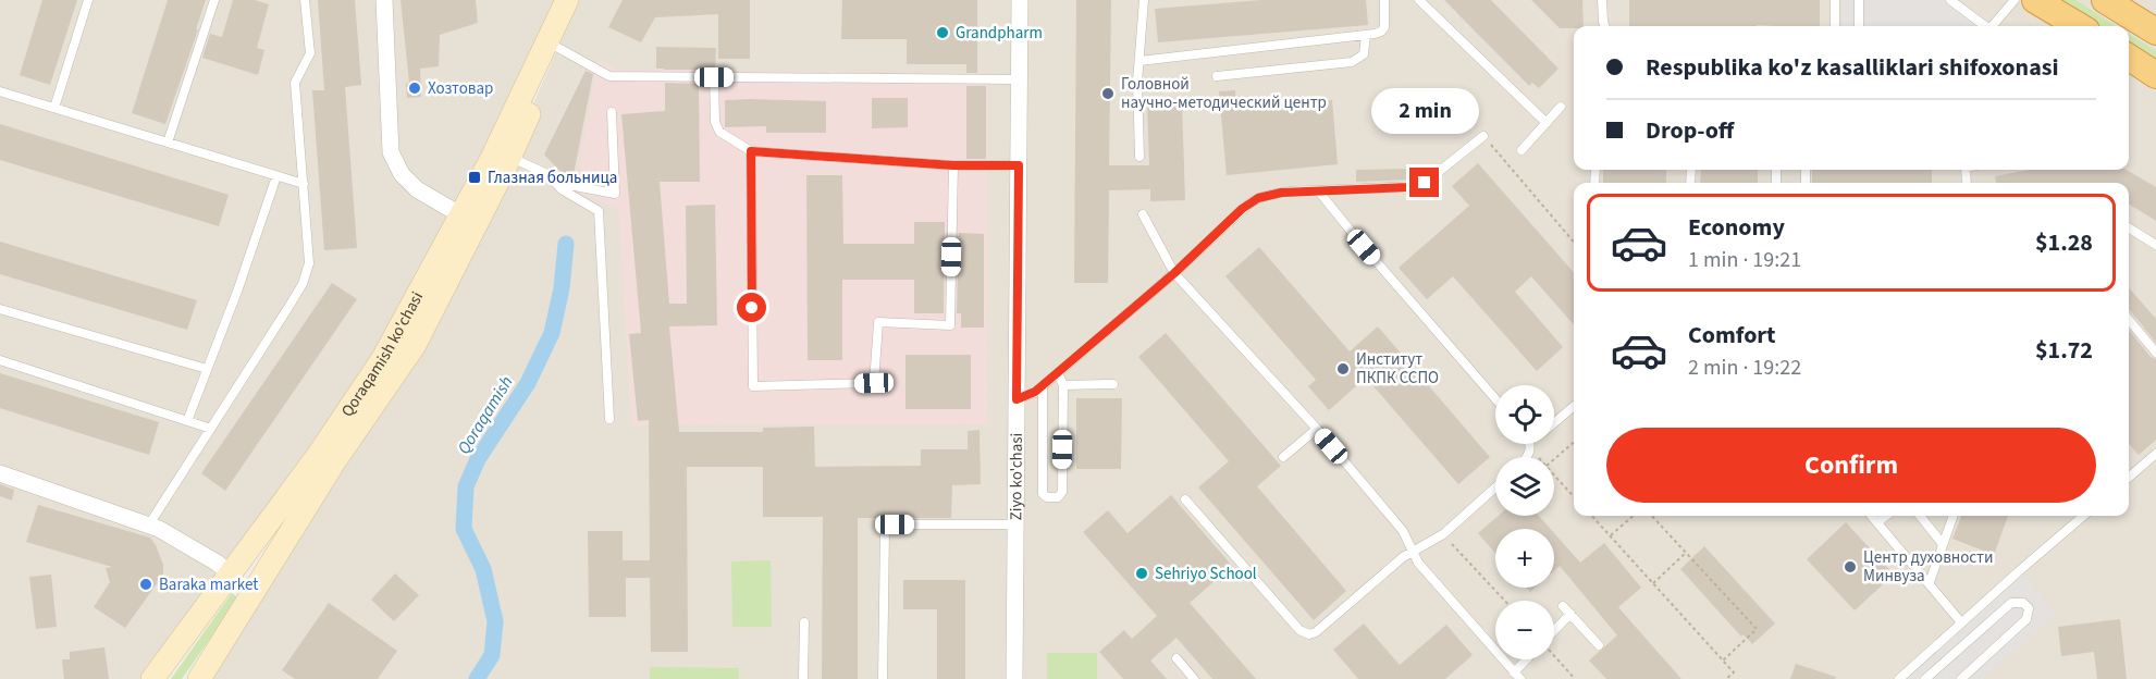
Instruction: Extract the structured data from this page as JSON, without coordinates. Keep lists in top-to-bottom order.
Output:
{
  "streets": {
    "main road": ["Qoraqamish ko'chasi"],
    "street": ["Ziyo ko'chasi"]
  },
  "water": ["Qoraqamish"],
  "places": {
    "other": [
      "Grandpharm",
      "Хозтовар",
      "Головной научно-методический центр",
      "Институт ПКПК ССПО",
      "Центр духовности Минвуза",
      "Sehriyo School",
      "Baraka market"
    ],
    "transit": ["Глазная больница"]
  },
  "page": {
    "banner": ["Respublika ko'z kasalliklari shifoxonasi", "Drop-off"],
    "bubble": "2 min",
    "list": [
      {
        "name": "Economy",
        "note": "1 min · 19:21",
        "value": "$1.28"
      },
      {
        "name": "Comfort",
        "note": "2 min · 19:22",
        "value": "$1.72"
      }
    ],
    "map_buttons": ["+", "−"],
    "buttons": "Confirm"
  }
}
